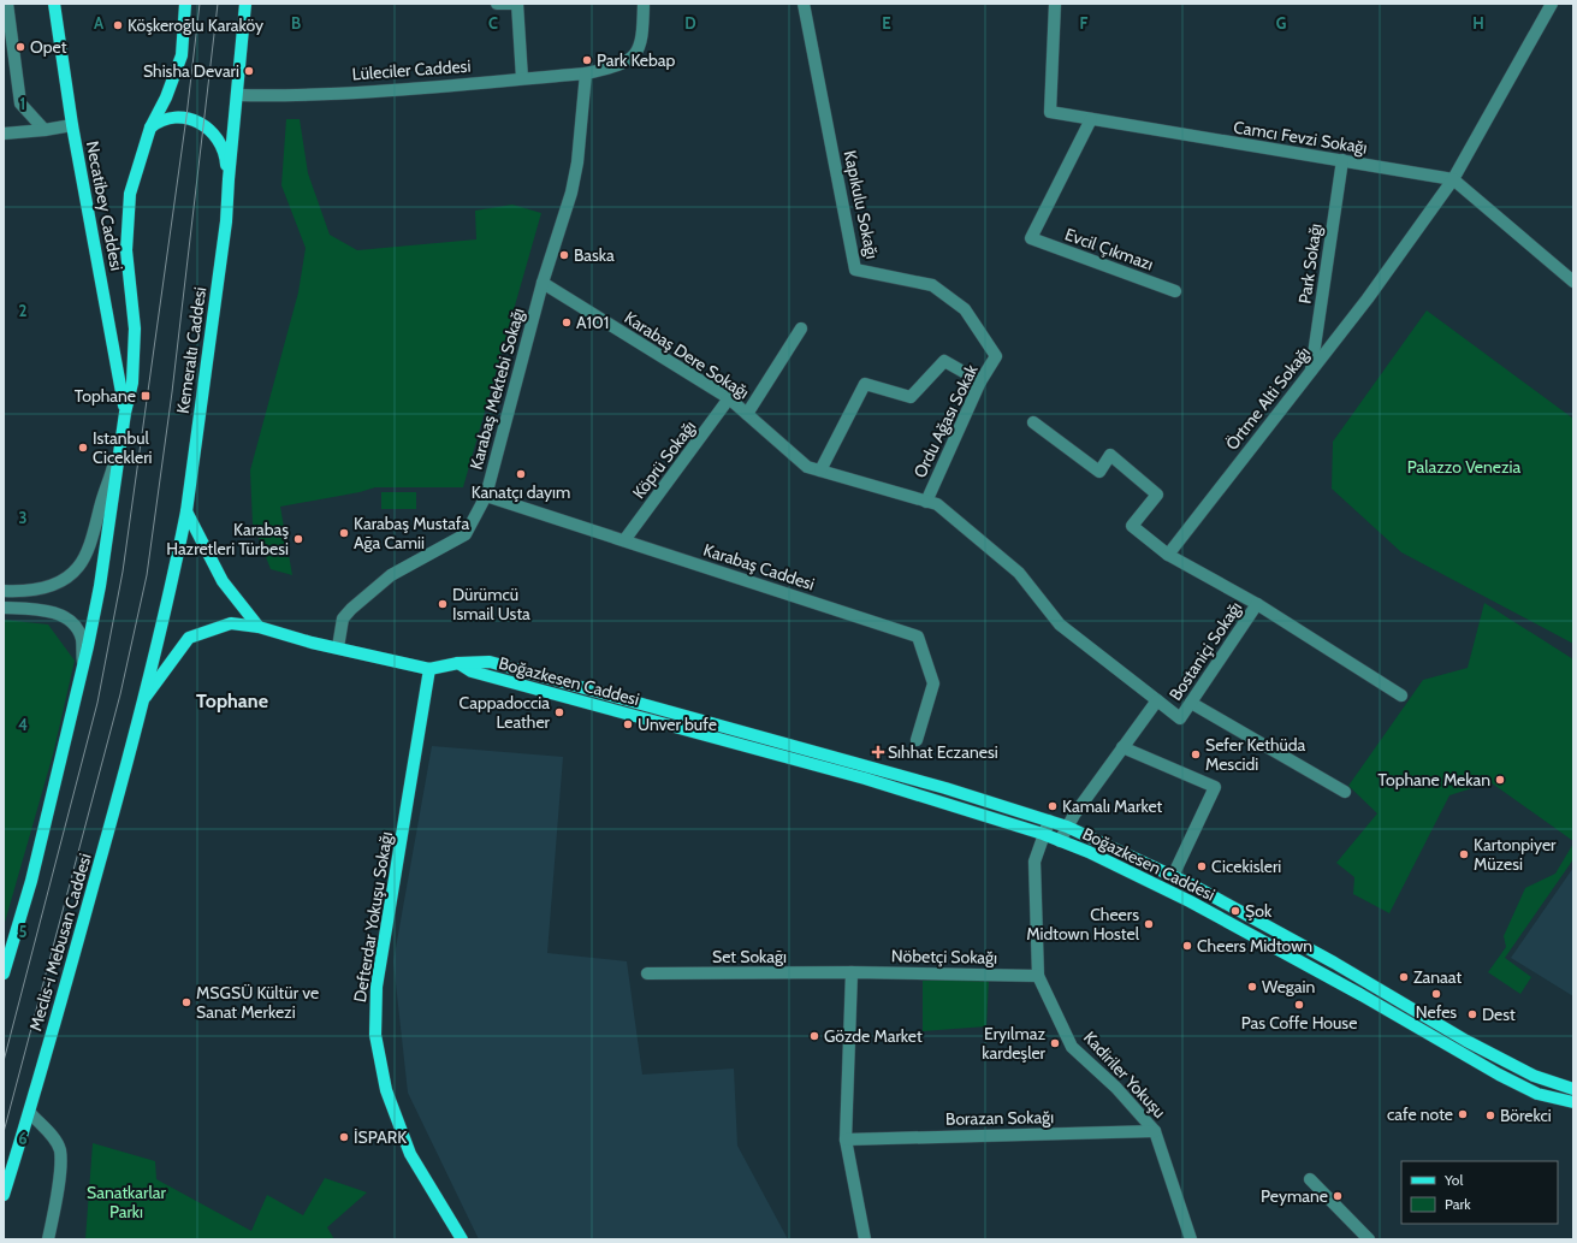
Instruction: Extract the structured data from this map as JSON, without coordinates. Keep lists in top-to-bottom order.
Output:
{
  "streets": {
    "main road": [
      "Necatibey Caddesi",
      "Kemeraltı Caddesi",
      "Boğazkesen Caddesi",
      "Defterdar Yokuşu Sokağı",
      "Meclis-i Mebusan Caddesi"
    ],
    "street": [
      "Lüleciler Caddesi",
      "Camcı Fevzi Sokağı",
      "Kapıkulu Sokağı",
      "Evcil Çıkmazı",
      "Park Sokağı",
      "Karabaş Dere Sokağı",
      "Karabaş Mektebi Sokağı",
      "Örtme Alti Sokağı",
      "Ordu Ağası Sokak",
      "Köprü Sokağı",
      "Karabaş Caddesi",
      "Bostaniçi Sokağı",
      "Set Sokağı",
      "Nöbetçi Sokağı",
      "Kadiriler Yokuşu",
      "Borazan Sokağı"
    ]
  },
  "crossings": [
    ["Lüleciler Caddesi", "Kemeraltı Caddesi"],
    ["Lüleciler Caddesi", "Karabaş Mektebi Sokağı"],
    ["Camcı Fevzi Sokağı", "Evcil Çıkmazı"],
    ["Camcı Fevzi Sokağı", "Park Sokağı"],
    ["Camcı Fevzi Sokağı", "Örtme Alti Sokağı"],
    ["Kapıkulu Sokağı", "Ordu Ağası Sokak"],
    ["Park Sokağı", "Örtme Alti Sokağı"],
    ["Kemeraltı Caddesi", "Boğazkesen Caddesi"],
    ["Kemeraltı Caddesi", "Meclis-i Mebusan Caddesi"],
    ["Karabaş Dere Sokağı", "Karabaş Mektebi Sokağı"],
    ["Karabaş Dere Sokağı", "Ordu Ağası Sokak"],
    ["Karabaş Dere Sokağı", "Köprü Sokağı"],
    ["Karabaş Dere Sokağı", "Bostaniçi Sokağı"],
    ["Karabaş Mektebi Sokağı", "Karabaş Caddesi"],
    ["Karabaş Mektebi Sokağı", "Boğazkesen Caddesi"],
    ["Köprü Sokağı", "Karabaş Caddesi"],
    ["Bostaniçi Sokağı", "Boğazkesen Caddesi"],
    ["Boğazkesen Caddesi", "Defterdar Yokuşu Sokağı"],
    ["Boğazkesen Caddesi", "Meclis-i Mebusan Caddesi"],
    ["Boğazkesen Caddesi", "Kadiriler Yokuşu"],
    ["Set Sokağı", "Nöbetçi Sokağı"],
    ["Nöbetçi Sokağı", "Kadiriler Yokuşu"],
    ["Kadiriler Yokuşu", "Borazan Sokağı"]
  ],
  "districts": ["Tophane"],
  "parks": ["Palazzo Venezia", "Sanatkarlar Parkı"],
  "places": {
    "other": [
      "Köşkeroğlu Karaköy",
      "Opet",
      "Park Kebap",
      "Shisha Devari",
      "Baska",
      "A101",
      "Istanbul Cicekleri",
      "Kanatçı dayım",
      "Karabaş Mustafa Ağa Camii",
      "Karabaş Hazretleri Türbesi",
      "Dürümcü Ismail Usta",
      "Cappadoccia Leather",
      "Unver bufe",
      "Sefer Kethüda Mescidi",
      "Tophane Mekan",
      "Kamalı Market",
      "Kartonpiyer Müzesi",
      "Cicekisleri",
      "Şok",
      "Cheers Midtown Hostel",
      "Cheers Midtown",
      "Zanaat",
      "Wegain",
      "Nefes",
      "MSGSÜ Kültür ve Sanat Merkezi",
      "Pas Coffe House",
      "Dest",
      "Gözde Market",
      "Eryılmaz kardeşler",
      "cafe note",
      "Börekci",
      "İSPARK",
      "Peymane"
    ],
    "transit": ["Tophane"],
    "health": ["Sıhhat Eczanesi"]
  },
  "legend": ["Yol", "Park"],
  "grid": {
    "columns": [
      "A",
      "B",
      "C",
      "D",
      "E",
      "F",
      "G",
      "H"
    ],
    "rows": [
      "1",
      "2",
      "3",
      "4",
      "5",
      "6"
    ]
  }
}
